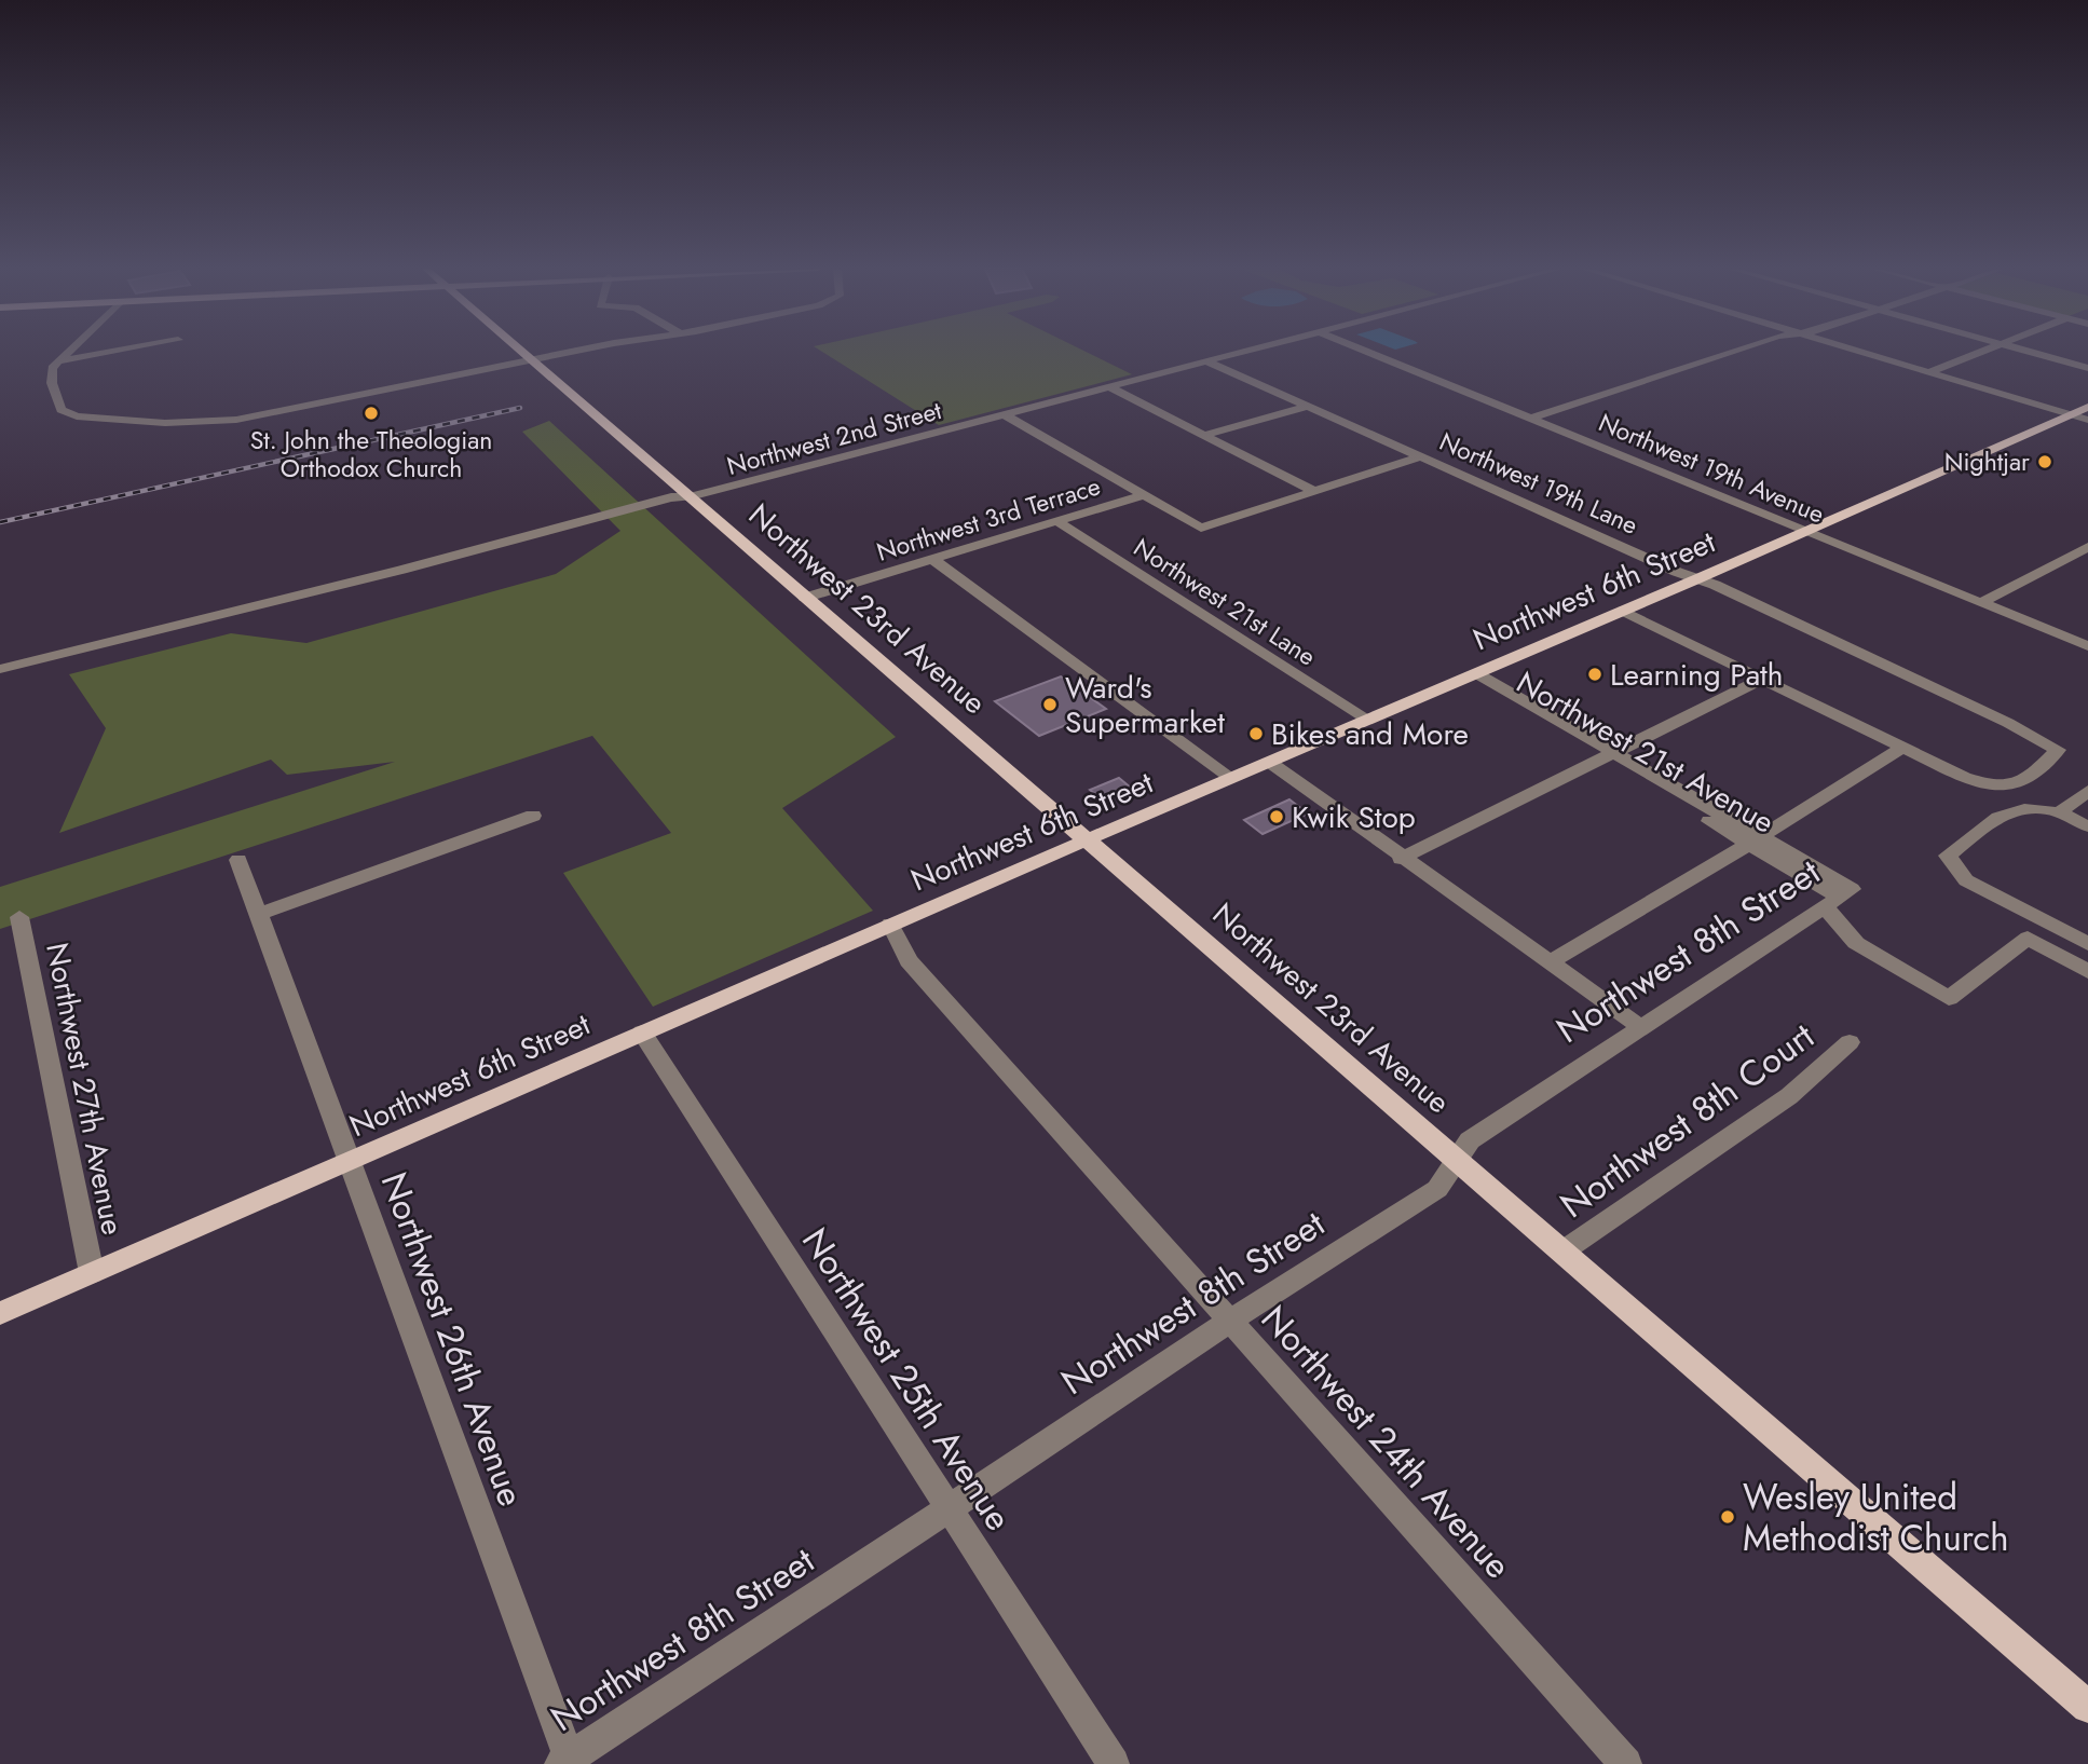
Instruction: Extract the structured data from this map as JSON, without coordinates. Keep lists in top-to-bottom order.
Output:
{
  "streets": {
    "main road": ["Northwest 6th Street", "Northwest 23rd Avenue"],
    "street": [
      "Northwest 2nd Street",
      "Northwest 19th Avenue",
      "Northwest 19th Lane",
      "Northwest 3rd Terrace",
      "Northwest 21st Lane",
      "Northwest 21st Avenue",
      "Northwest 8th Street",
      "Northwest 27th Avenue",
      "Northwest 8th Court",
      "Northwest 26th Avenue",
      "Northwest 25th Avenue",
      "Northwest 24th Avenue"
    ]
  },
  "crossings": [
    ["Northwest 2nd Street", "Northwest 19th Lane"],
    ["Northwest 2nd Street", "Northwest 23rd Avenue"],
    ["Northwest 19th Avenue", "Northwest 6th Street"],
    ["Northwest 19th Lane", "Northwest 6th Street"],
    ["Northwest 3rd Terrace", "Northwest 21st Lane"],
    ["Northwest 3rd Terrace", "Northwest 23rd Avenue"],
    ["Northwest 6th Street", "Northwest 21st Lane"],
    ["Northwest 6th Street", "Northwest 23rd Avenue"],
    ["Northwest 6th Street", "Northwest 21st Avenue"],
    ["Northwest 6th Street", "Northwest 27th Avenue"],
    ["Northwest 6th Street", "Northwest 26th Avenue"],
    ["Northwest 6th Street", "Northwest 25th Avenue"],
    ["Northwest 6th Street", "Northwest 24th Avenue"],
    ["Northwest 23rd Avenue", "Northwest 8th Street"],
    ["Northwest 23rd Avenue", "Northwest 8th Court"],
    ["Northwest 21st Avenue", "Northwest 8th Street"],
    ["Northwest 8th Street", "Northwest 26th Avenue"],
    ["Northwest 8th Street", "Northwest 25th Avenue"],
    ["Northwest 8th Street", "Northwest 24th Avenue"]
  ],
  "places": [
    "St. John the Theologian Orthodox Church",
    "Nightjar",
    "Learning Path",
    "Ward's Supermarket",
    "Bikes and More",
    "Kwik Stop",
    "Wesley United Methodist Church"
  ]
}
